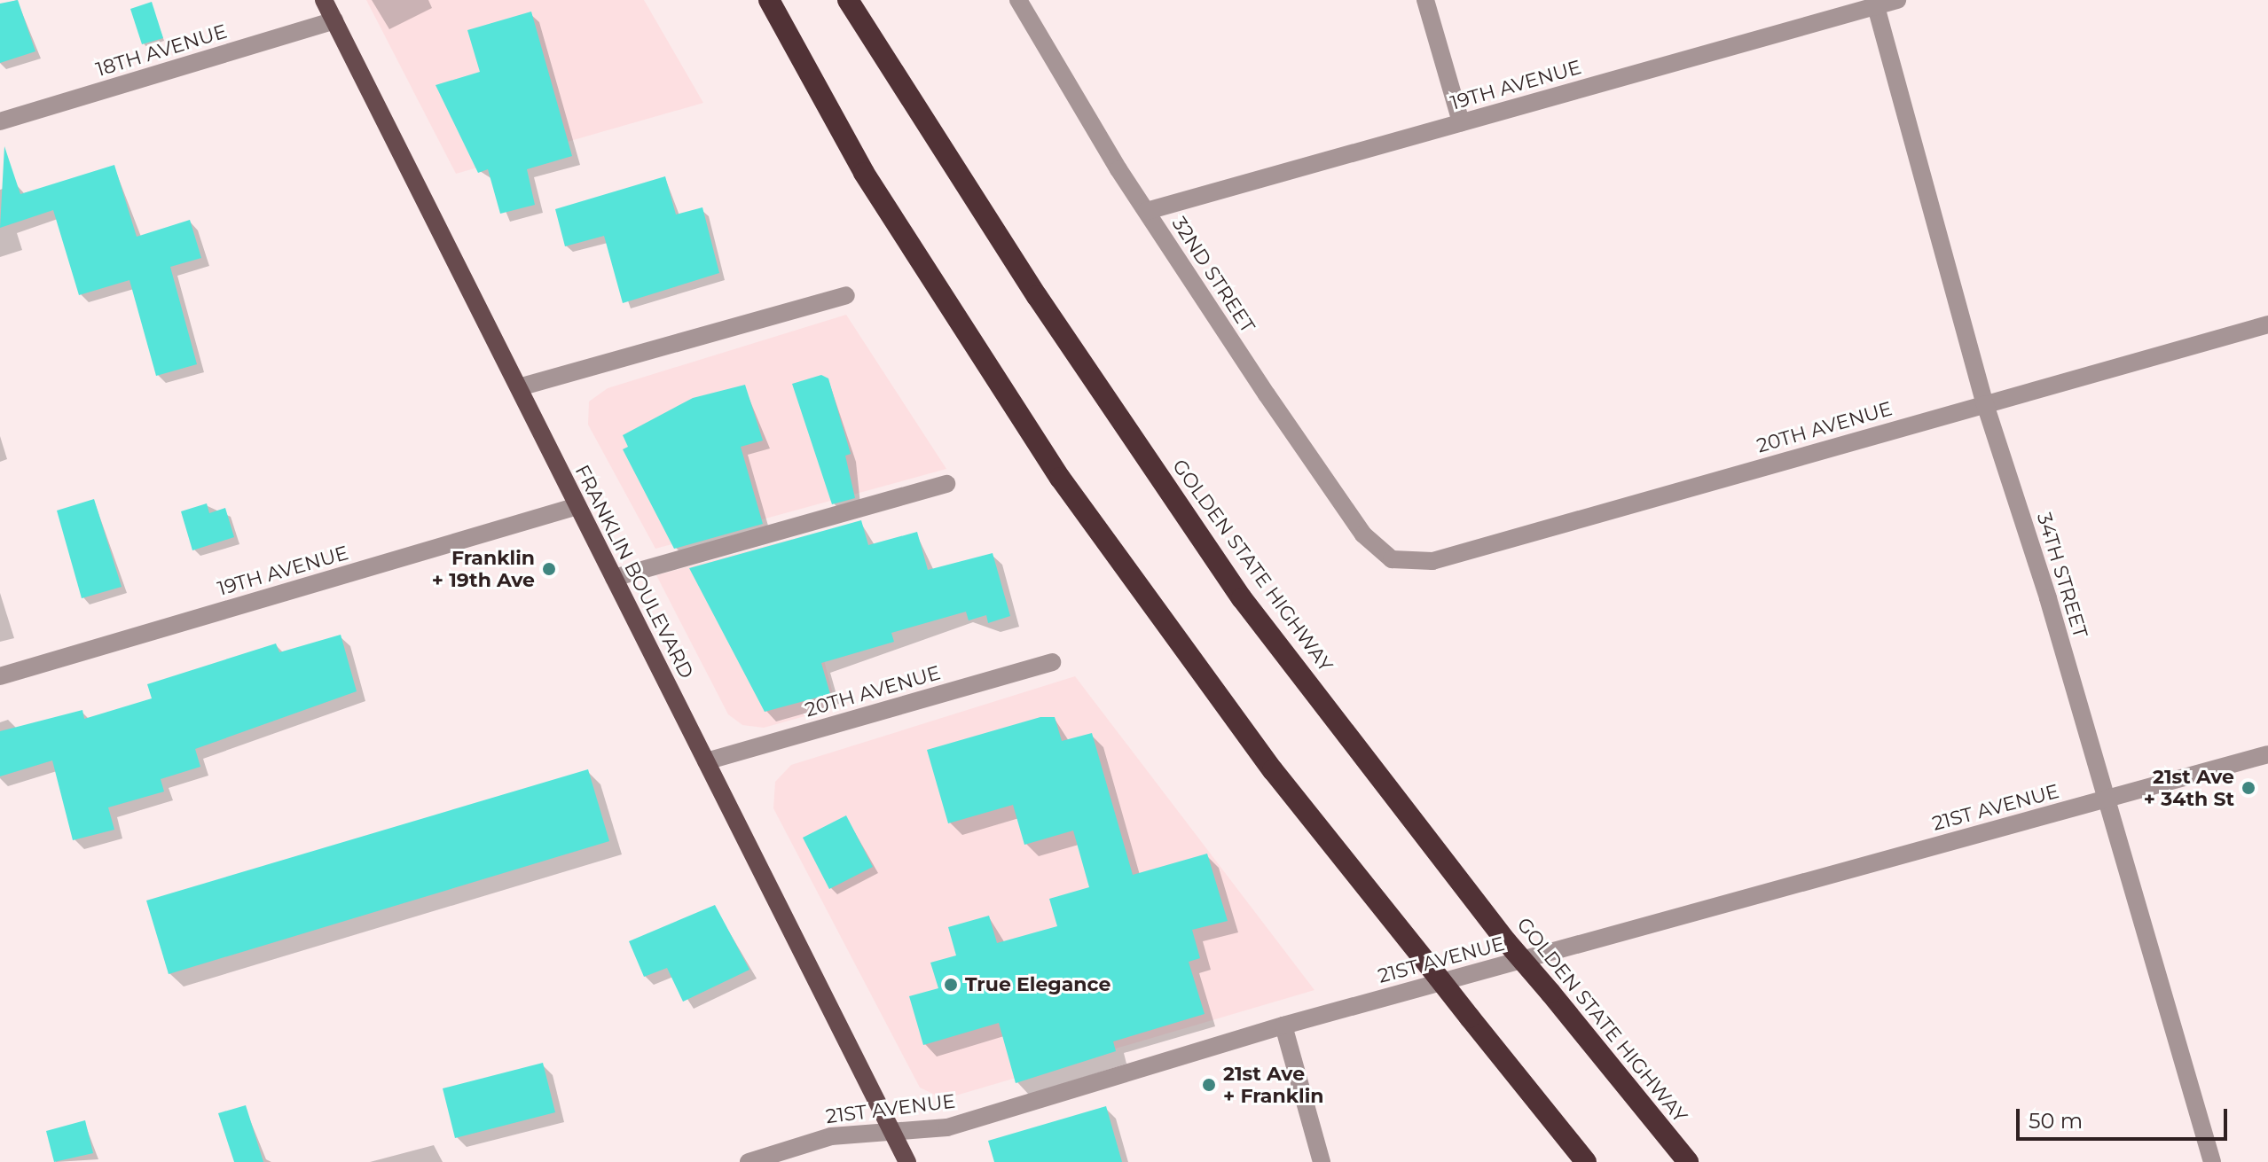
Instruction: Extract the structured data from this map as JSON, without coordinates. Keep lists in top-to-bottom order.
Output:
{
  "streets": {
    "highway": ["GOLDEN STATE HIGHWAY"],
    "main road": ["FRANKLIN BOULEVARD"],
    "street": [
      "18TH AVENUE",
      "19TH AVENUE",
      "32ND STREET",
      "20TH AVENUE",
      "34TH STREET",
      "21ST AVENUE"
    ]
  },
  "crossings": [
    ["18TH AVENUE", "FRANKLIN BOULEVARD"],
    ["19TH AVENUE", "32ND STREET"],
    ["19TH AVENUE", "FRANKLIN BOULEVARD"],
    ["19TH AVENUE", "34TH STREET"],
    ["32ND STREET", "20TH AVENUE"],
    ["20TH AVENUE", "FRANKLIN BOULEVARD"],
    ["20TH AVENUE", "34TH STREET"],
    ["FRANKLIN BOULEVARD", "21ST AVENUE"],
    ["34TH STREET", "21ST AVENUE"]
  ],
  "places": [
    "Franklin + 19th Ave",
    "21st Ave + 34th St",
    "True Elegance",
    "21st Ave + Franklin"
  ],
  "scale_bar": "50 m"
}
